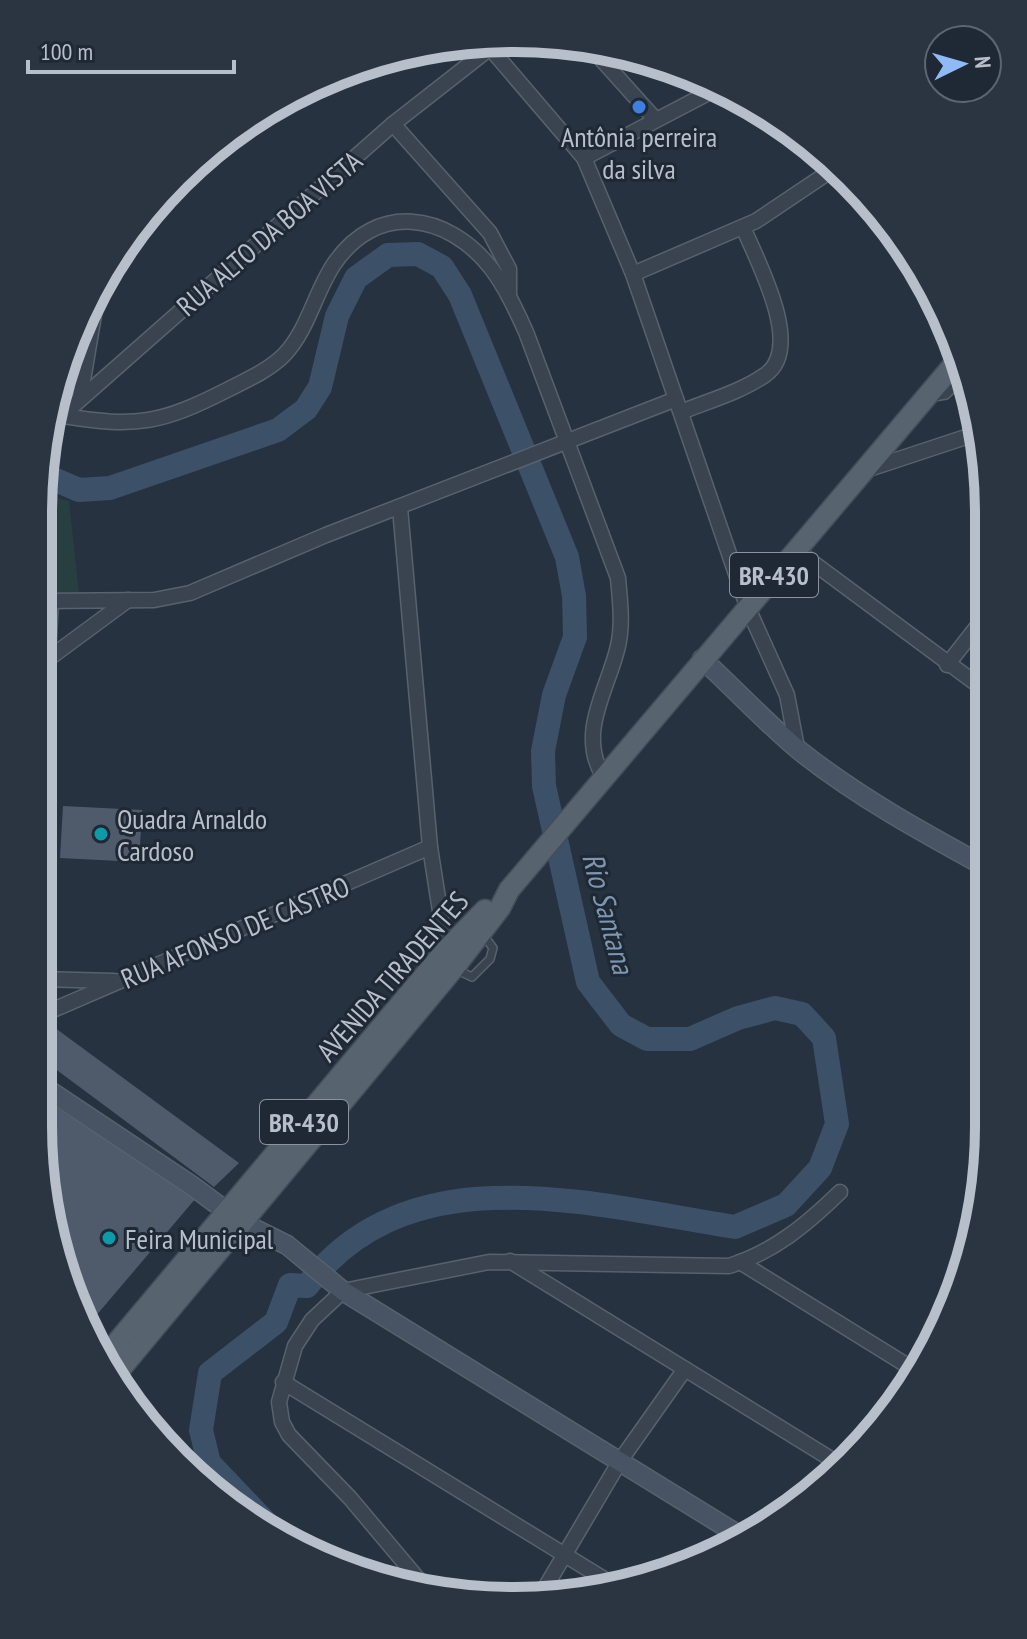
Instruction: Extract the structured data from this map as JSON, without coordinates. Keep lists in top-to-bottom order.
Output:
{
  "streets": {
    "main road": ["BR-430", "AVENIDA TIRADENTES"],
    "street": ["RUA ALTO DA BOA VISTA", "RUA AFONSO DE CASTRO"]
  },
  "crossings": [
    ["BR-430", "AVENIDA TIRADENTES"]
  ],
  "water": ["Rio Santana"],
  "places": ["Antônia perreira da silva", "Quadra Arnaldo Cardoso", "Feira Municipal"],
  "scale_bar": "100 m",
  "north": "right"
}
